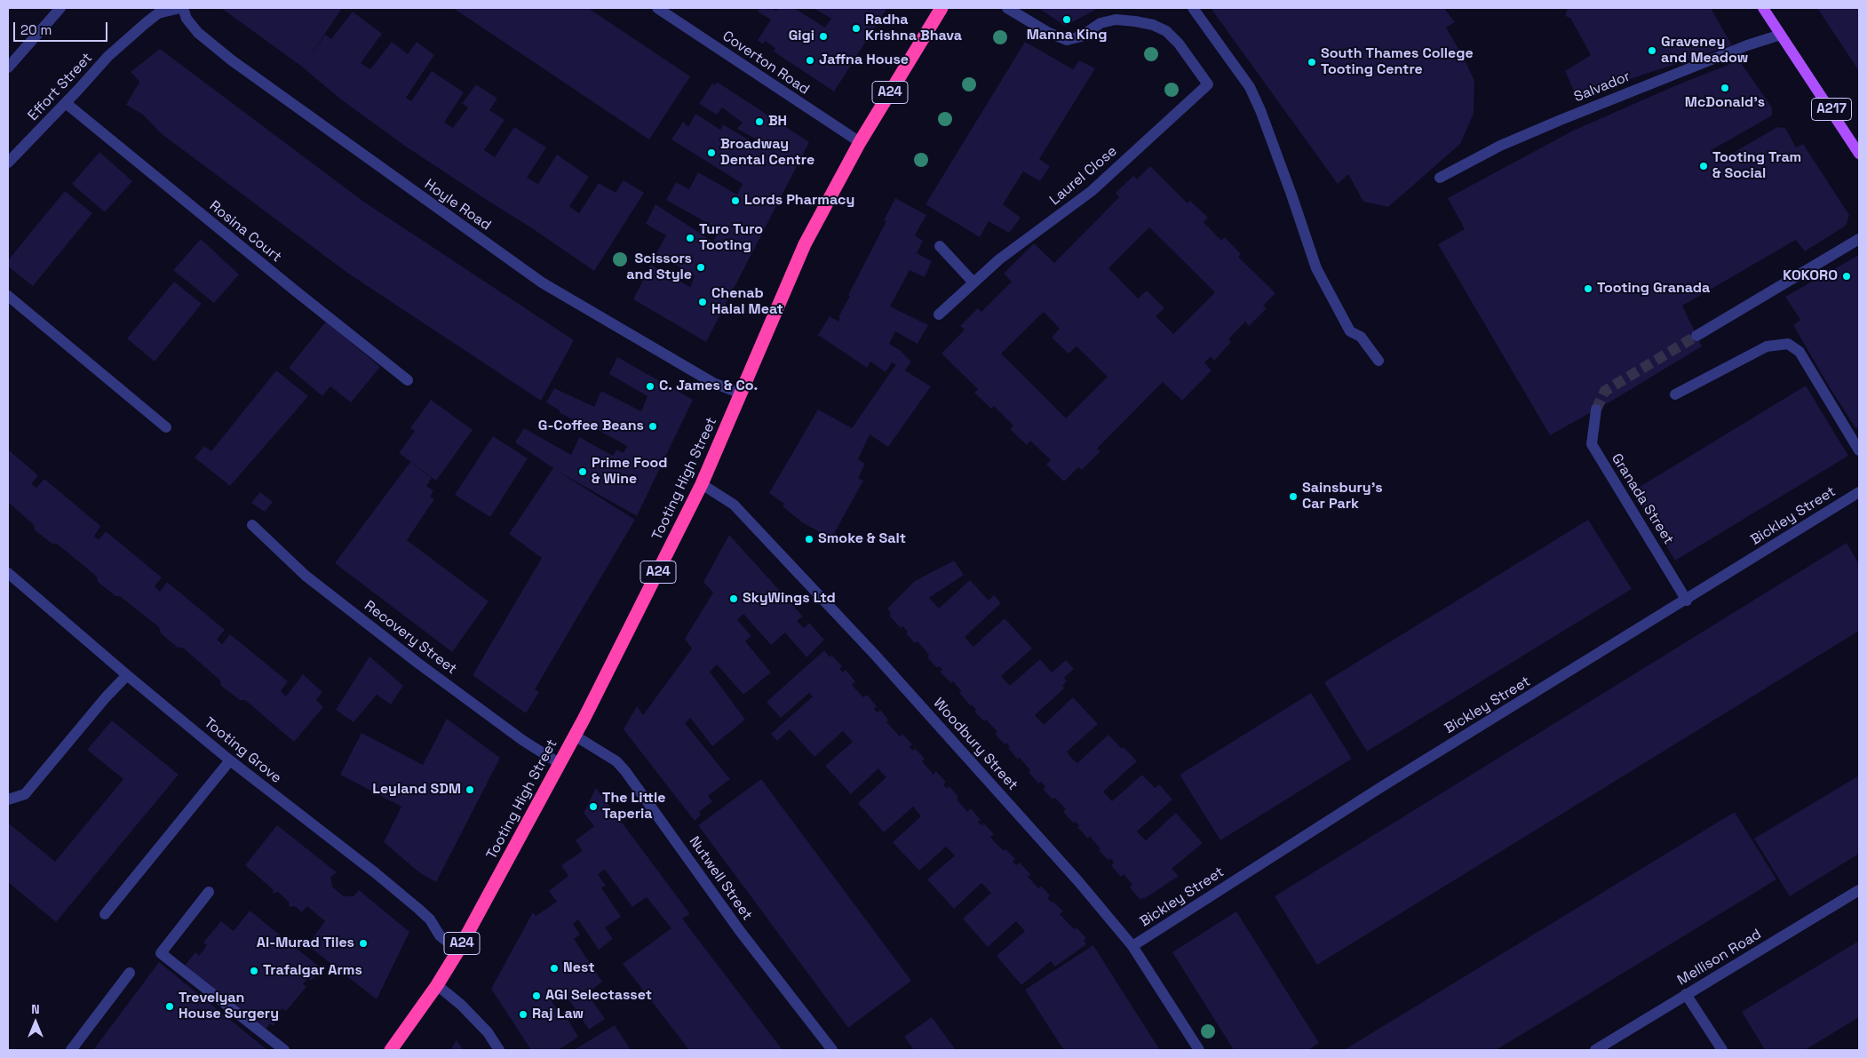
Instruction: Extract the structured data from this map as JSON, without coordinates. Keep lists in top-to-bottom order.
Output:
{
  "streets": {
    "highway": ["A24", "Tooting High Street"],
    "main road": ["A217"],
    "street": [
      "Coverton Road",
      "Effort Street",
      "Salvador",
      "Laurel Close",
      "Hoyle Road",
      "Rosina Court",
      "Granada Street",
      "Bickley Street",
      "Recovery Street",
      "Woodbury Street",
      "Tooting Grove",
      "Nutwell Street",
      "Mellison Road"
    ]
  },
  "crossings": [
    ["Coverton Road", "Tooting High Street"],
    ["Effort Street", "Hoyle Road"],
    ["Effort Street", "Rosina Court"],
    ["Salvador", "A217"],
    ["Hoyle Road", "Tooting High Street"],
    ["Tooting High Street", "Recovery Street"],
    ["Tooting High Street", "Woodbury Street"],
    ["Tooting High Street", "Tooting Grove"],
    ["Tooting High Street", "Nutwell Street"],
    ["Granada Street", "Bickley Street"],
    ["Bickley Street", "Woodbury Street"]
  ],
  "places": [
    "Manna King",
    "Radha Krishna Bhava",
    "Gigi",
    "Graveney and Meadow",
    "Jaffna House",
    "South Thames College Tooting Centre",
    "McDonald's",
    "BH",
    "Broadway Dental Centre",
    "Tooting Tram & Social",
    "Lords Pharmacy",
    "Turo Turo Tooting",
    "Scissors and Style",
    "KOKORO",
    "Tooting Granada",
    "Chenab Halal Meat",
    "C. James & Co.",
    "G-Coffee Beans",
    "Prime Food & Wine",
    "Sainsbury's Car Park",
    "Smoke & Salt",
    "SkyWings Ltd",
    "Leyland SDM",
    "The Little Taperia",
    "Al-Murad Tiles",
    "Nest",
    "Trafalgar Arms",
    "AGI Selectasset",
    "Trevelyan House Surgery",
    "Raj Law"
  ],
  "scale_bar": "20 m",
  "north": "top"
}
